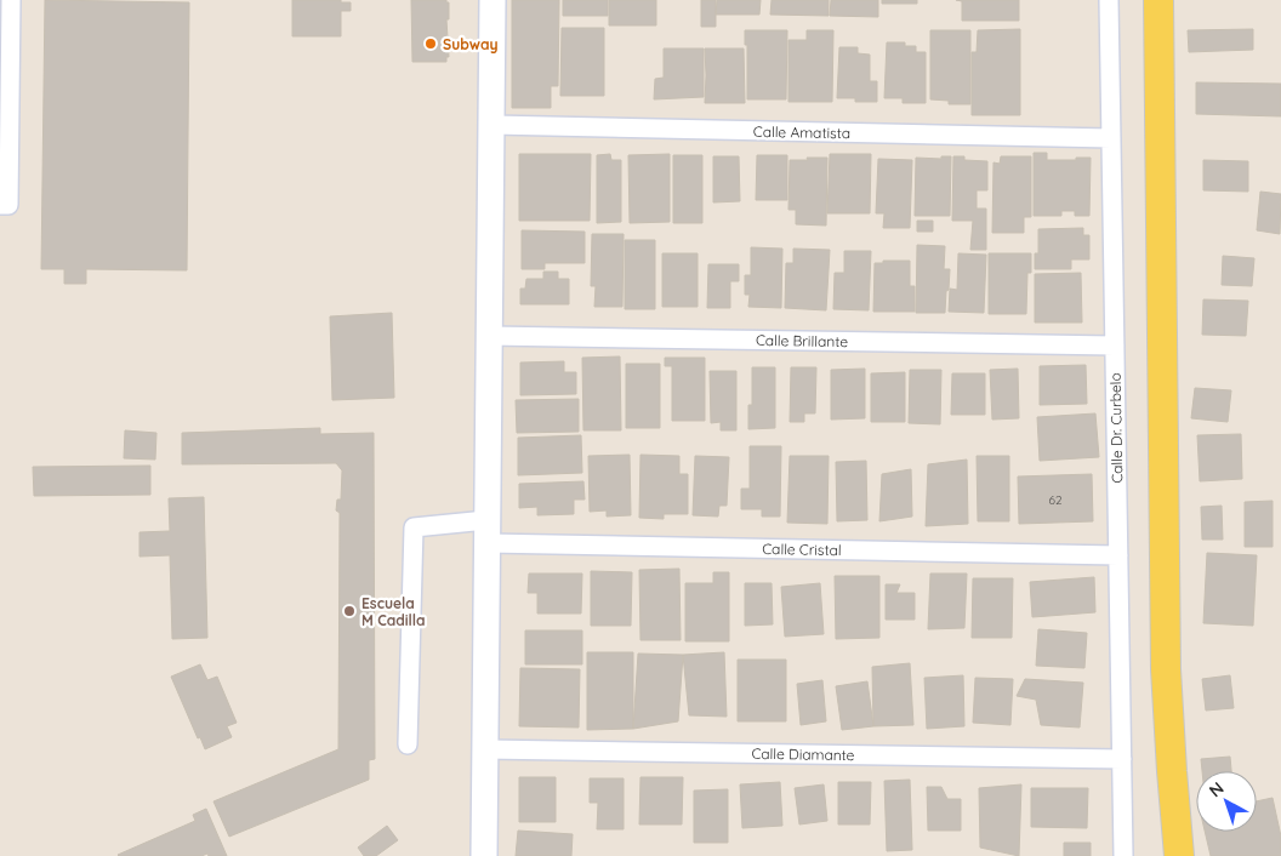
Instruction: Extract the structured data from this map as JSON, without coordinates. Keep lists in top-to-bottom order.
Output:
{
  "streets": {
    "street": [
      "Calle Amatista",
      "Calle Brillante",
      "Calle Dr. Curbelo",
      "Calle Cristal",
      "Calle Diamante"
    ]
  },
  "crossings": [
    ["Calle Amatista", "Calle Dr. Curbelo"],
    ["Calle Brillante", "Calle Dr. Curbelo"],
    ["Calle Dr. Curbelo", "Calle Cristal"],
    ["Calle Dr. Curbelo", "Calle Diamante"]
  ],
  "places": ["Subway", "Escuela M Cadilla"],
  "house_numbers": ["62"],
  "north": "top left"
}
